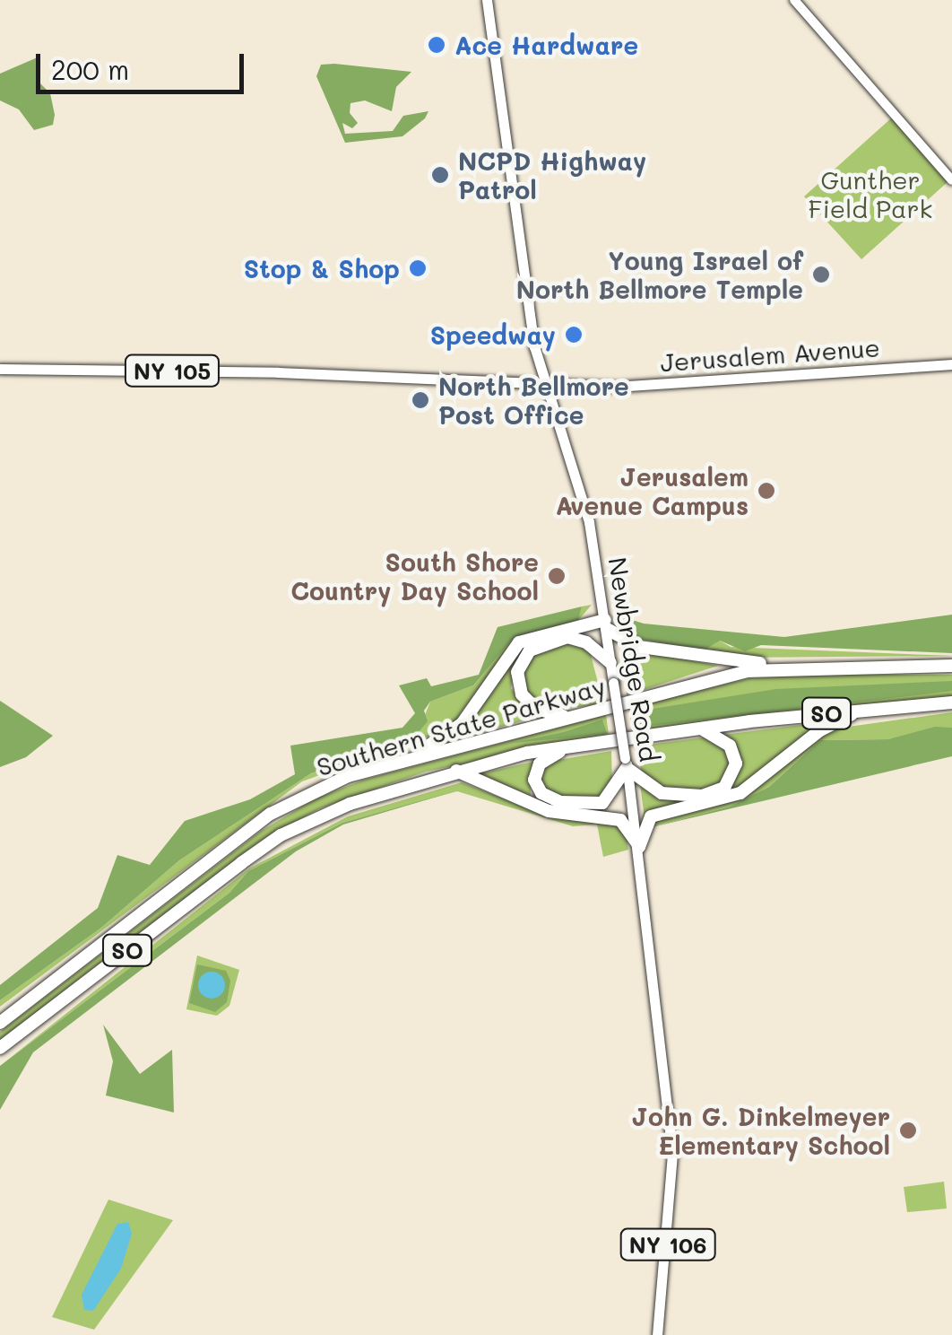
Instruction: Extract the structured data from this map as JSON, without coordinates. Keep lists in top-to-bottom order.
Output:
{
  "streets": {
    "highway": ["SO", "Southern State Parkway"],
    "main road": [
      "Jerusalem Avenue",
      "NY 105",
      "Newbridge Road",
      "NY 106"
    ]
  },
  "crossings": [
    ["Jerusalem Avenue", "Newbridge Road"]
  ],
  "parks": ["Gunther Field Park"],
  "places": [
    "Ace Hardware",
    "NCPD Highway Patrol",
    "Stop & Shop",
    "Young Israel of North Bellmore Temple",
    "Speedway",
    "North Bellmore Post Office",
    "Jerusalem Avenue Campus",
    "South Shore Country Day School",
    "John G. Dinkelmeyer Elementary School"
  ],
  "scale_bar": "200 m"
}
